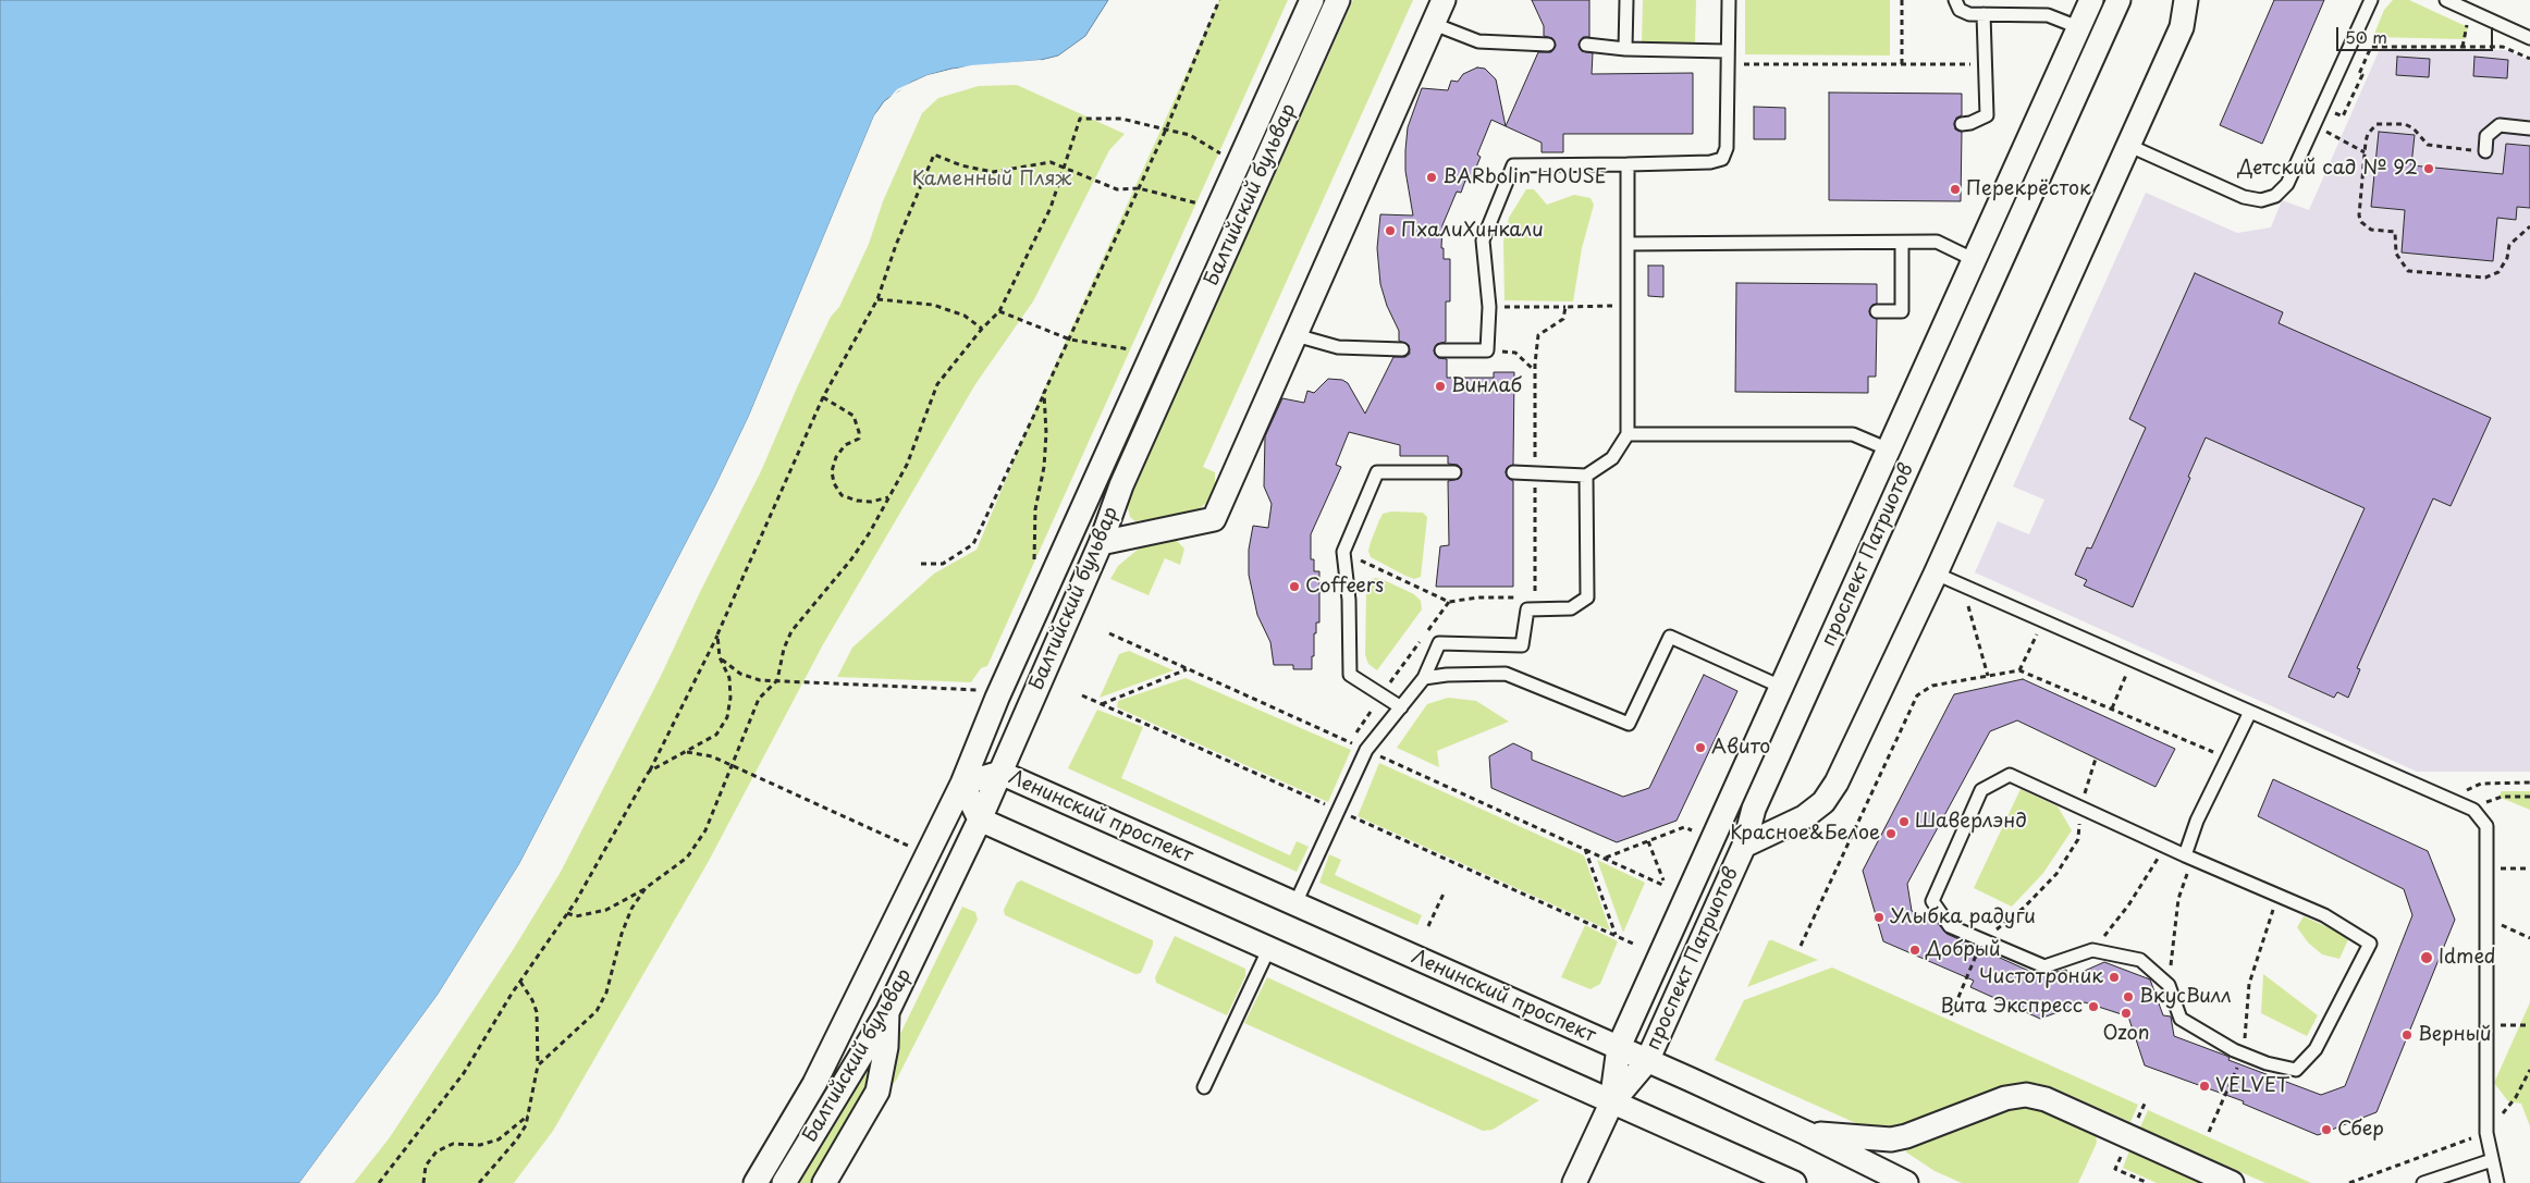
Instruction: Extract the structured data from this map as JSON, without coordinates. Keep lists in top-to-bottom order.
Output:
{
  "streets": {
    "street": ["Балтийский бульвар", "проспект Патриотов", "Ленинский проспект"]
  },
  "crossings": [
    ["Балтийский бульвар", "Ленинский проспект"],
    ["проспект Патриотов", "Ленинский проспект"]
  ],
  "parks": ["Каменный Пляж"],
  "places": [
    "Детский сад № 92",
    "BARbolin HOUSE",
    "Перекрёсток",
    "ПхалиХинкали",
    "Винлаб",
    "Coffeers",
    "Авито",
    "Шаверлэнд",
    "Красное&Белое",
    "Улыбка радуги",
    "Добрый",
    "Idmed",
    "Чистотроник",
    "ВкусВилл",
    "Вита Экспресс",
    "Ozon",
    "Верный",
    "VELVET",
    "Сбер"
  ],
  "scale_bar": "50 m"
}
